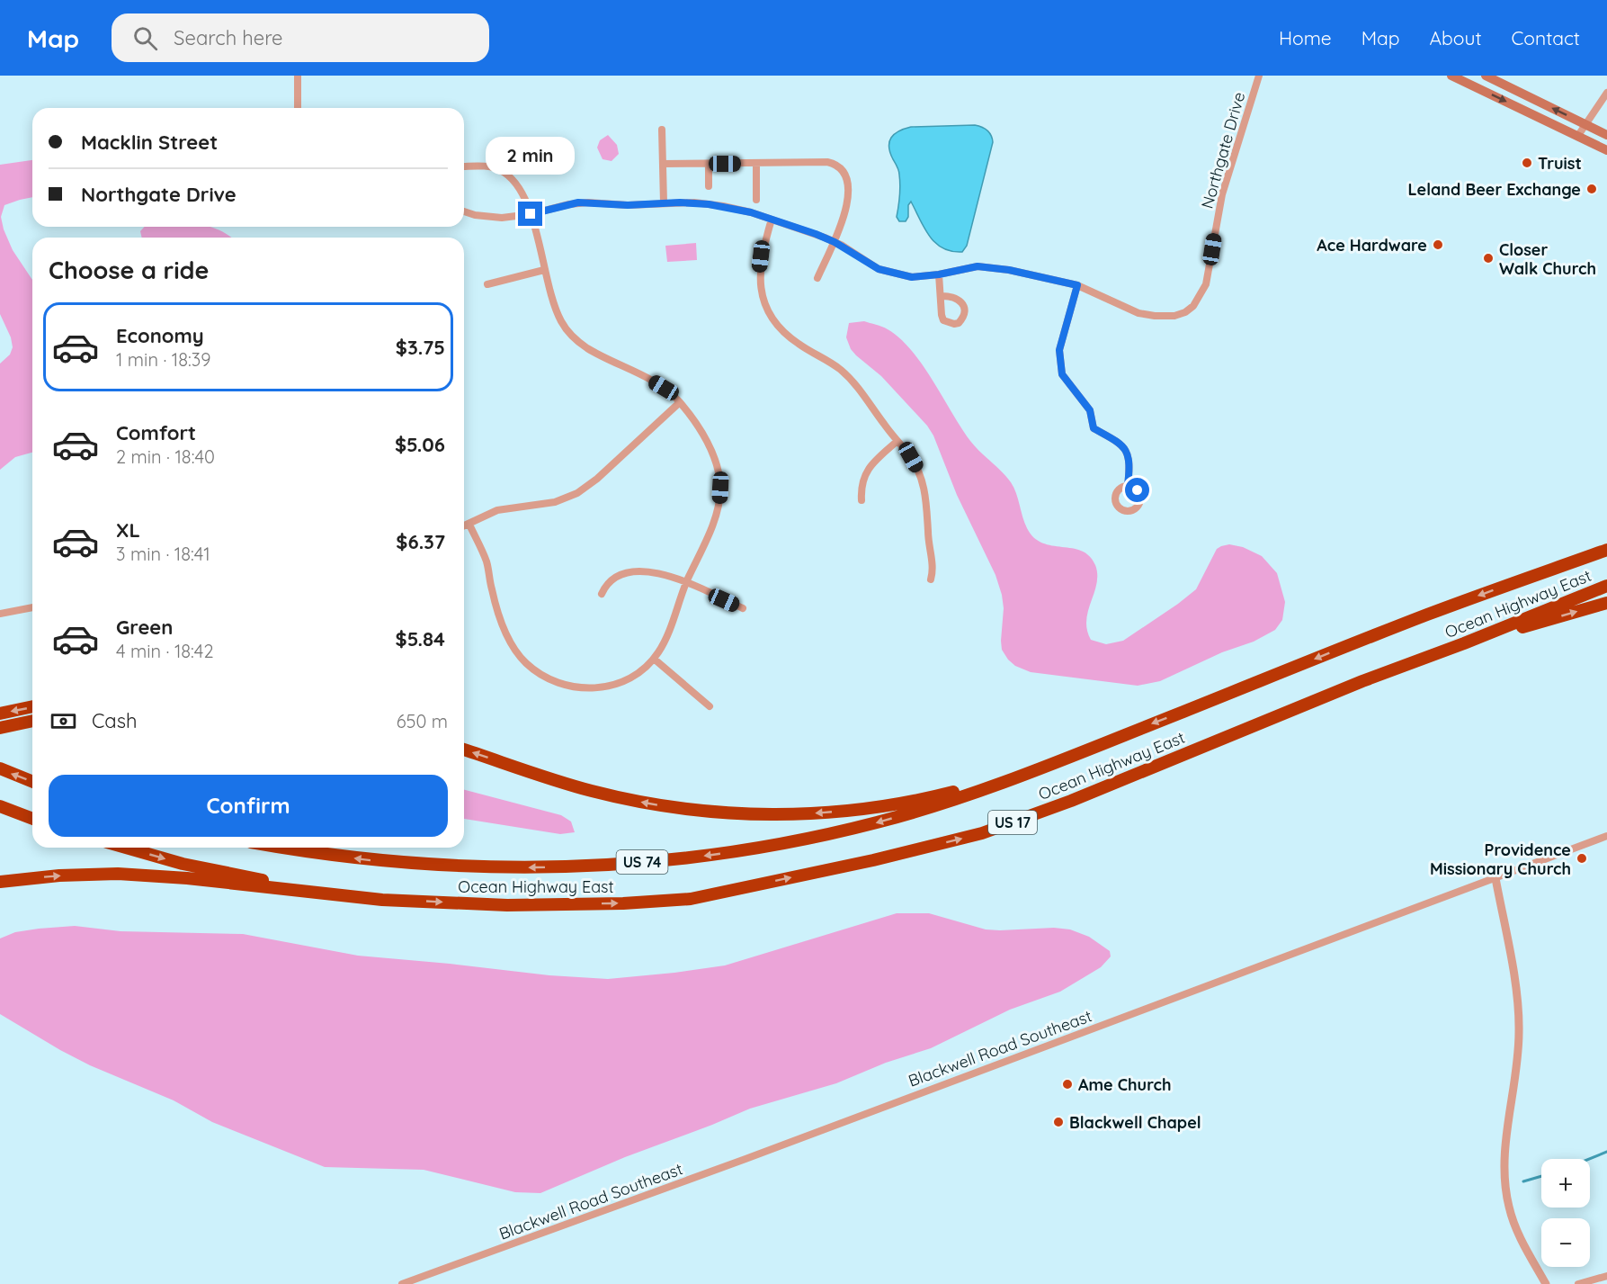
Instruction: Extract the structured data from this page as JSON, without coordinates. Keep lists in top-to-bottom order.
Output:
{
  "streets": {
    "highway": ["Ocean Highway East", "US 17", "US 74"],
    "street": ["Northgate Drive", "Blackwell Road Southeast"]
  },
  "crossings": [
    ["Ocean Highway East", "US 74"]
  ],
  "places": [
    "Truist",
    "Leland Beer Exchange",
    "Ace Hardware",
    "Closer Walk Church",
    "Providence Missionary Church",
    "Ame Church",
    "Blackwell Chapel"
  ],
  "page": {
    "header": "Map",
    "search": "Search here",
    "nav": [
      "Home",
      "Map",
      "About",
      "Contact"
    ],
    "banner": ["Macklin Street", "Northgate Drive"],
    "bubble": "2 min",
    "heading": "Choose a ride",
    "list": [
      {
        "name": "Economy",
        "note": "1 min · 18:39",
        "value": "$3.75"
      },
      {
        "name": "Comfort",
        "note": "2 min · 18:40",
        "value": "$5.06"
      },
      {
        "name": "XL",
        "note": "3 min · 18:41",
        "value": "$6.37"
      },
      {
        "name": "Green",
        "note": "4 min · 18:42",
        "value": "$5.84"
      }
    ],
    "pay": ["Cash", "650 m"],
    "buttons": "Confirm",
    "map_buttons": ["+", "−"]
  }
}
